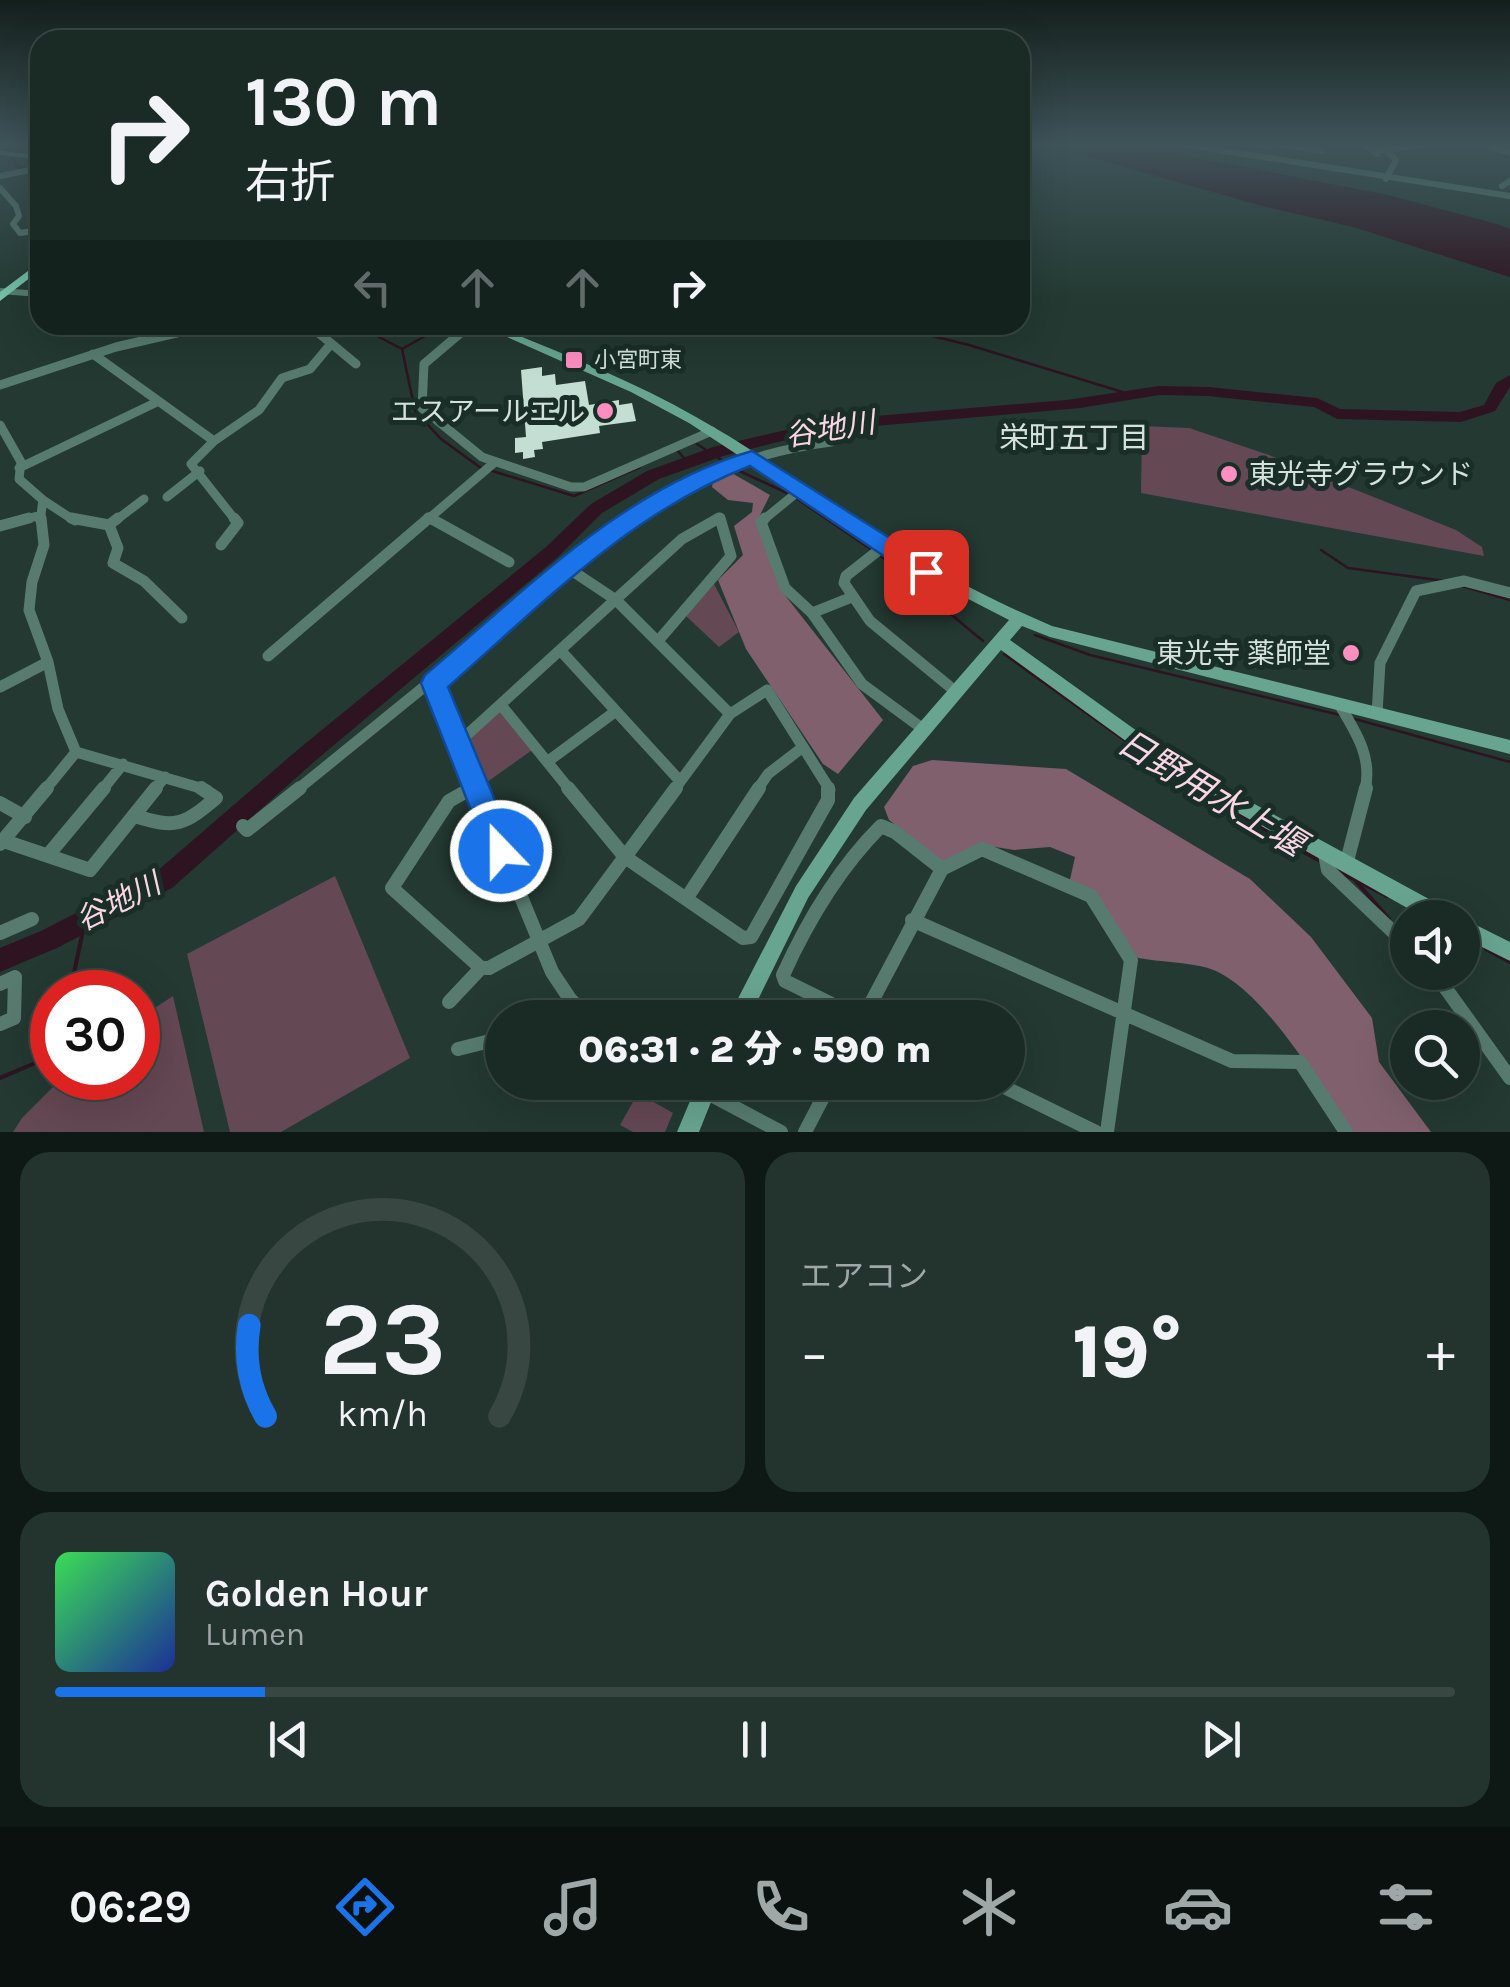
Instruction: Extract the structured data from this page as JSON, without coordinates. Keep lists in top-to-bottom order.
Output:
{
  "districts": ["栄町五丁目"],
  "water": ["谷地川", "日野用水上堰"],
  "places": {
    "transit": ["小宮町東"],
    "other": ["エスアールエル", "東光寺グラウンド", "東光寺 薬師堂"]
  },
  "page": {
    "turn": ["130 m", "右折"],
    "limit": "30",
    "trip": "06:31 · 2 分 · 590 m",
    "tile": "エアコン",
    "heat": ["−", "19°", "+"],
    "song": ["Golden Hour", "Lumen"],
    "tabs": "06:29",
    "gauge": ["23", "km/h"]
  }
}
